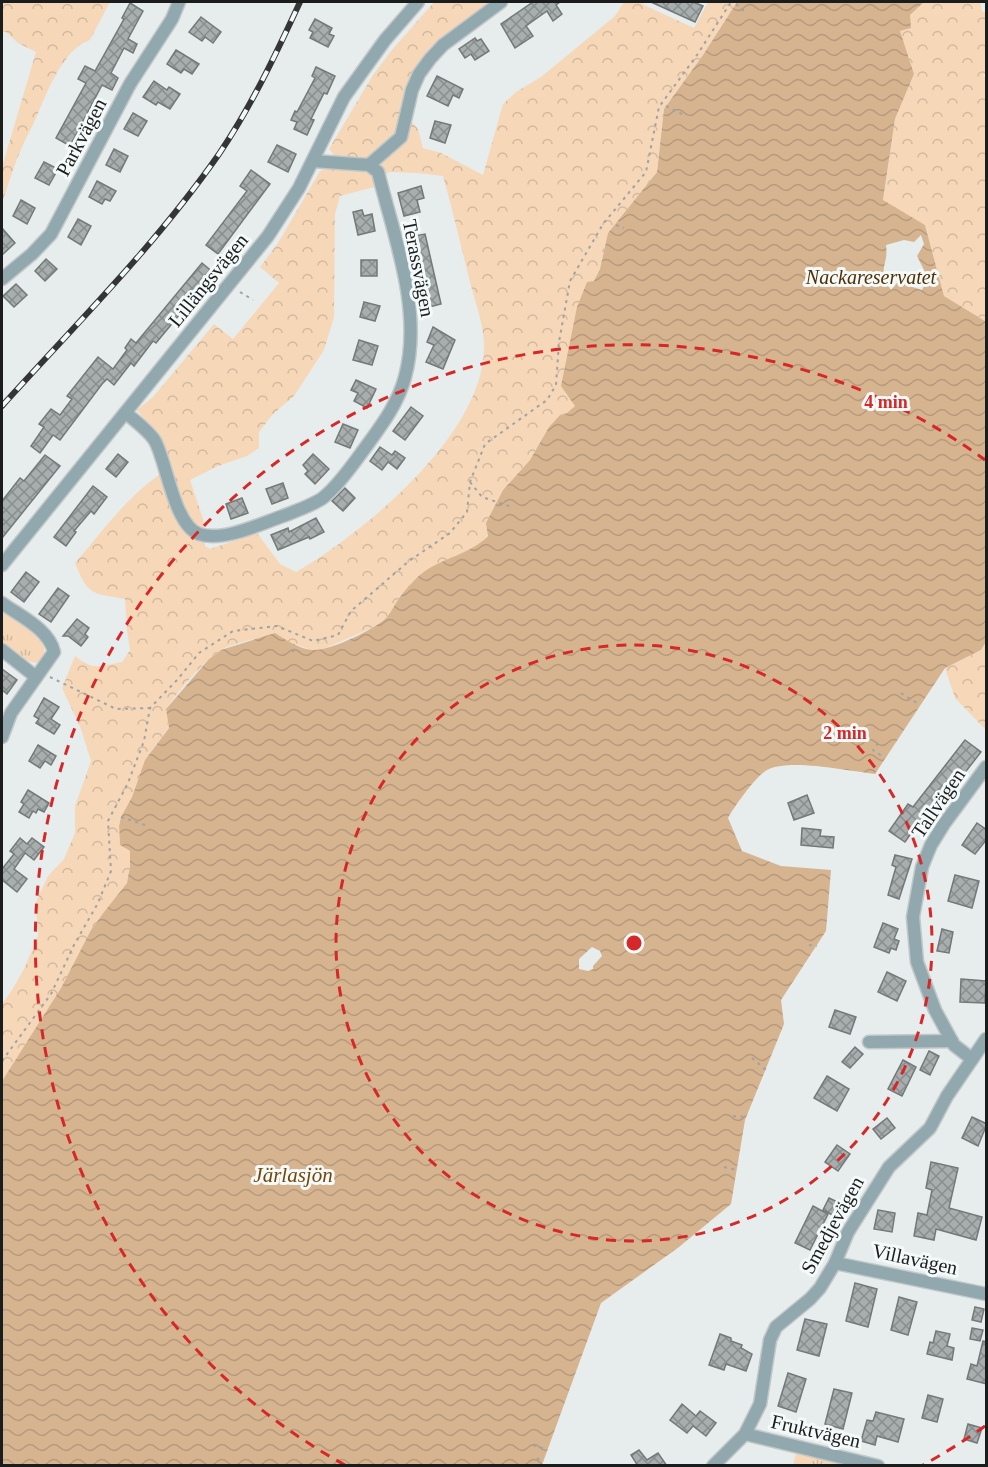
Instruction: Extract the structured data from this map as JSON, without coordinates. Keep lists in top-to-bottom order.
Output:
{
  "streets": {
    "street": [
      "Parkvägen",
      "Terassvägen",
      "Lillängsvägen",
      "Tallvägen",
      "Smedjevägen",
      "Villavägen",
      "Fruktvägen"
    ]
  },
  "crossings": [
    ["Terassvägen", "Lillängsvägen"],
    ["Tallvägen", "Smedjevägen"],
    ["Smedjevägen", "Villavägen"],
    ["Smedjevägen", "Fruktvägen"]
  ],
  "water": ["Järlasjön"],
  "parks": ["Nackareservatet"],
  "rings": ["4 min", "2 min"]
}
